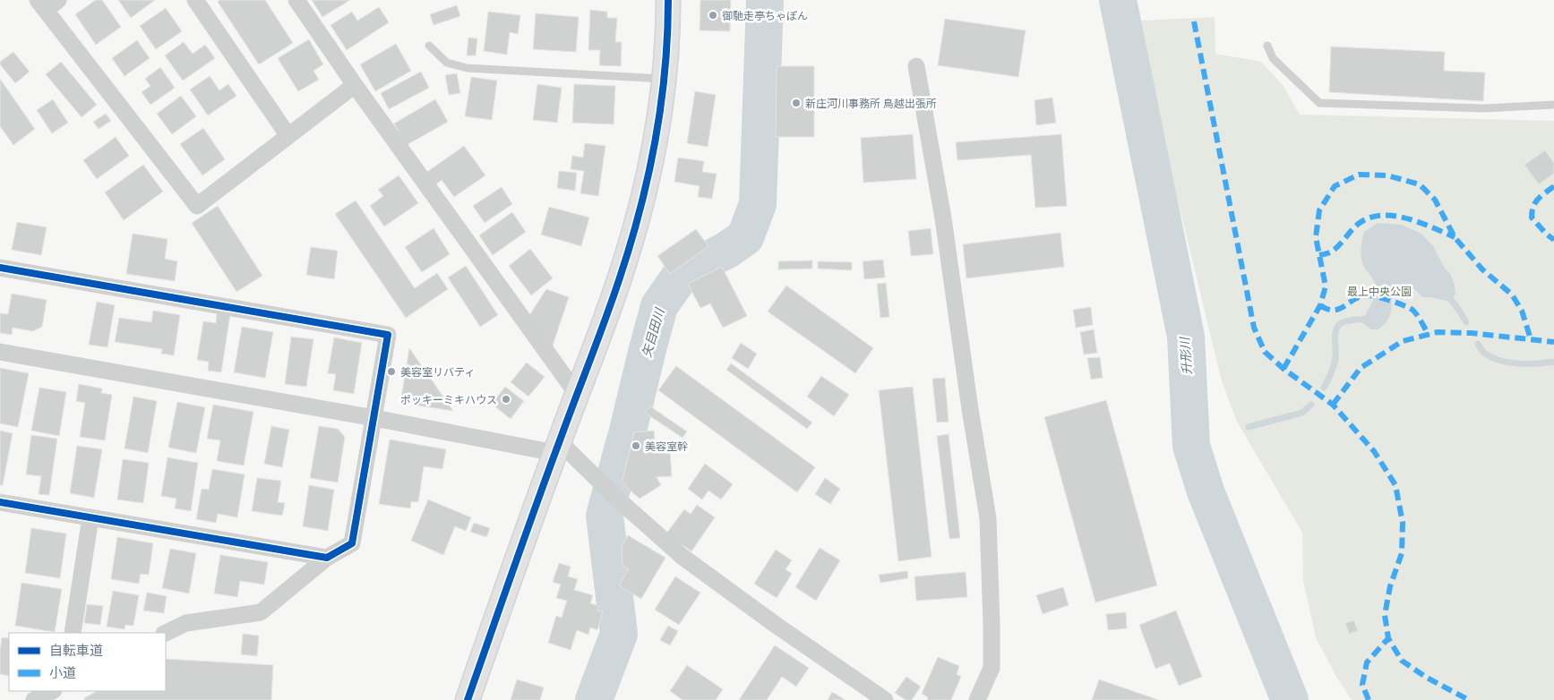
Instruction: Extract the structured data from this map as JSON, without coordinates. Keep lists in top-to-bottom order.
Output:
{
  "water": ["矢目田川", "升形川"],
  "parks": ["最上中央公園"],
  "places": [
    "御馳走亭ちゃぽん",
    "新庄河川事務所 鳥越出張所",
    "美容室リバティ",
    "ポッキーミキハウス",
    "美容室幹"
  ],
  "legend": ["自転車道", "小道"]
}
